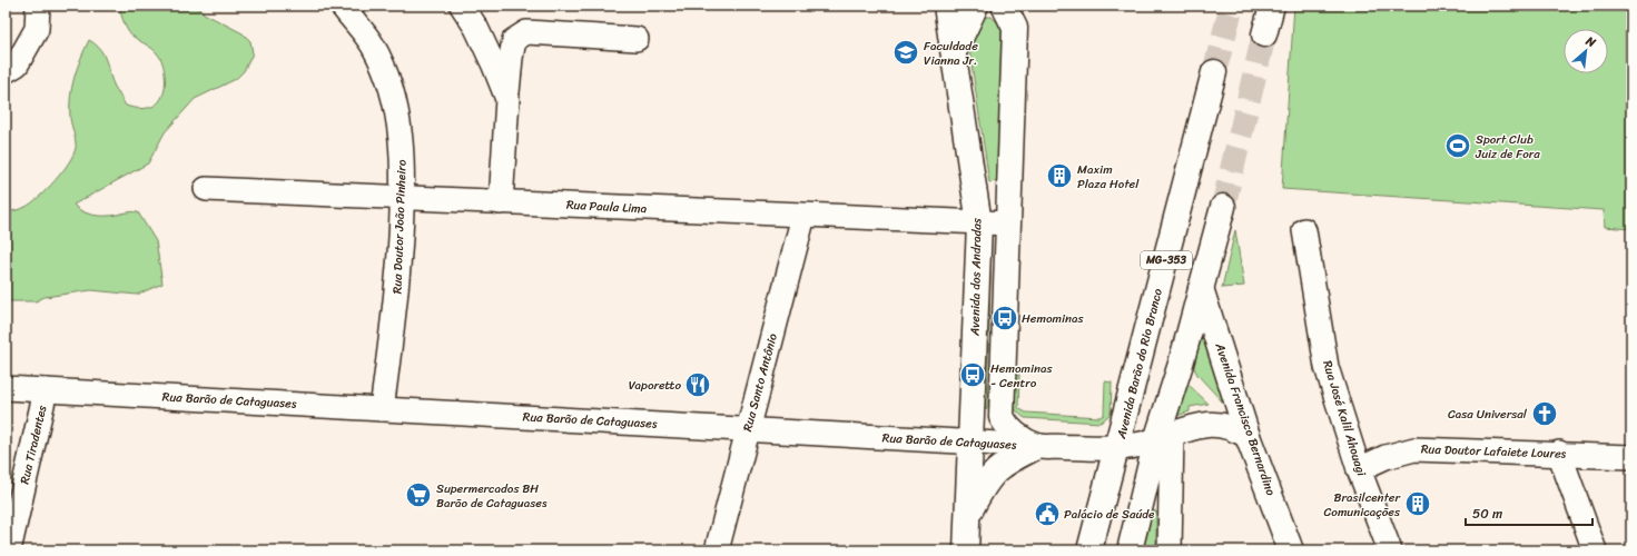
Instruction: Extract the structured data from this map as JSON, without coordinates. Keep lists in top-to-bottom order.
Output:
{
  "streets": {
    "main road": [
      "MG-353",
      "Avenida dos Andradas",
      "Avenida Barão do Rio Branco",
      "Rua Barão de Cataguases",
      "Avenida Francisco Bernardino"
    ],
    "street": [
      "Rua Paula Lima",
      "Rua Doutor João Pinheiro",
      "Rua Santo Antônio",
      "Rua José Kalil Ahouagi",
      "Rua Tiradentes",
      "Rua Doutor Lafaiete Loures"
    ]
  },
  "crossings": [
    ["Rua Paula Lima", "Rua Doutor João Pinheiro"],
    ["Rua Paula Lima", "Avenida dos Andradas"],
    ["Rua Paula Lima", "Rua Santo Antônio"],
    ["Rua Doutor João Pinheiro", "Rua Barão de Cataguases"],
    ["Avenida dos Andradas", "Rua Barão de Cataguases"],
    ["Avenida Barão do Rio Branco", "Rua Barão de Cataguases"],
    ["Rua Santo Antônio", "Rua Barão de Cataguases"],
    ["Rua Barão de Cataguases", "Avenida Francisco Bernardino"],
    ["Rua Barão de Cataguases", "Rua Tiradentes"],
    ["Rua José Kalil Ahouagi", "Rua Doutor Lafaiete Loures"]
  ],
  "places": {
    "school or university": ["Faculdade Vianna Jr."],
    "sports": ["Sport Club Juiz de Fora"],
    "building": ["Maxim Plaza Hotel", "Brasilcenter Comunicações"],
    "bus stop": ["Hemominas", "Hemominas - Centro"],
    "restaurant": ["Vaporetto"],
    "church": ["Casa Universal"],
    "supermarket": ["Supermercados BH Barão de Cataguases"],
    "public building": ["Palácio de Saúde"]
  },
  "scale_bar": "50 m",
  "north": "top right"
}
